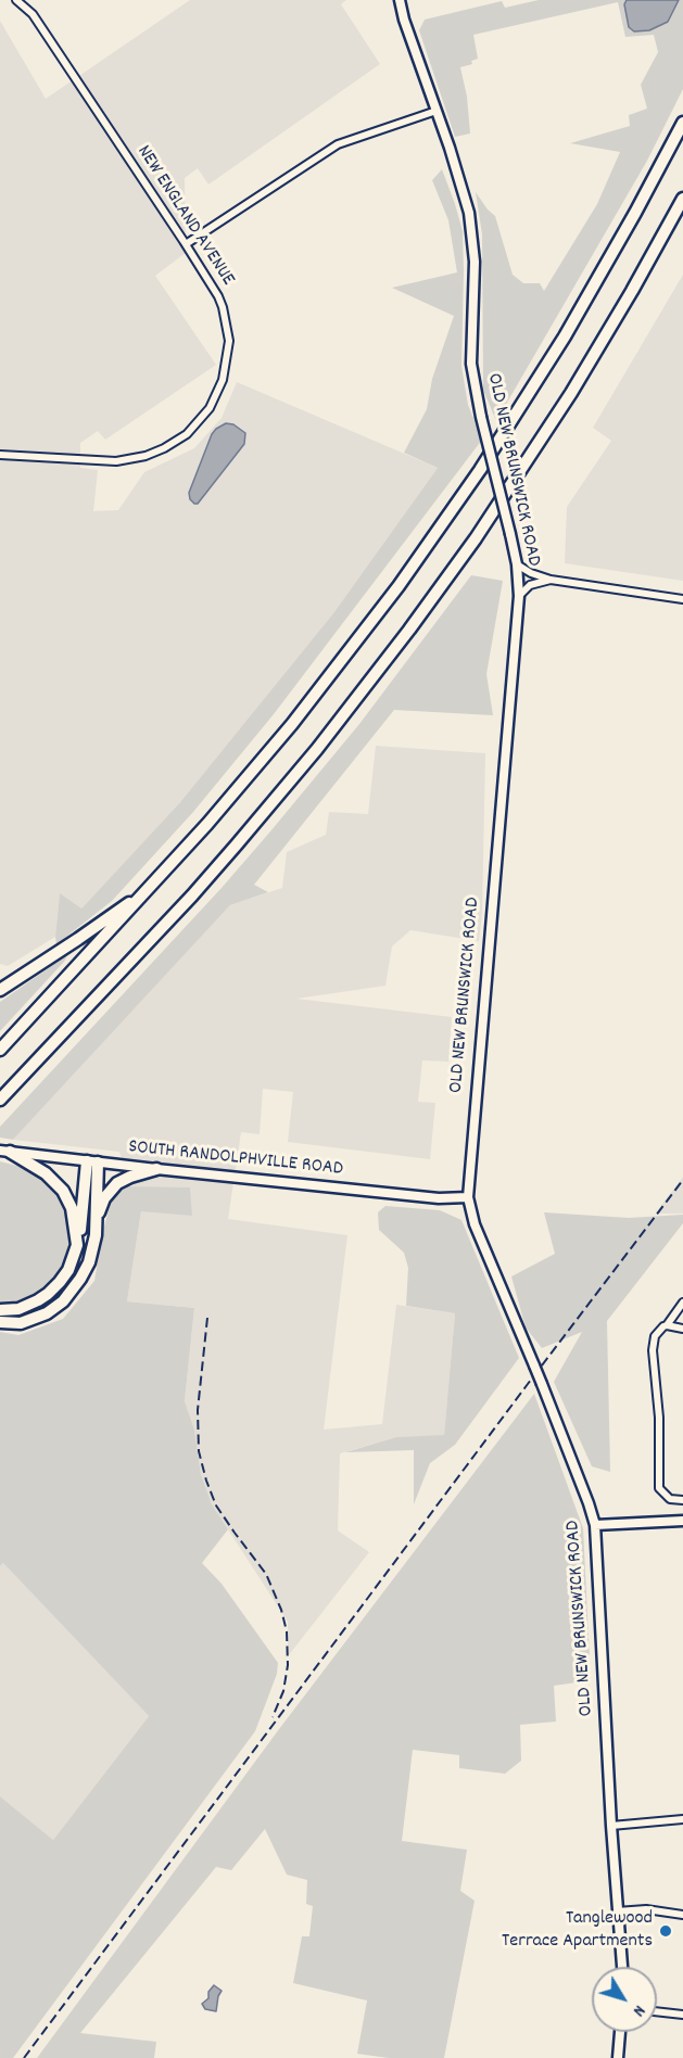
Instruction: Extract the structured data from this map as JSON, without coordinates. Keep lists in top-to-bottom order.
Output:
{
  "streets": {
    "main road": ["OLD NEW BRUNSWICK ROAD", "SOUTH RANDOLPHVILLE ROAD"],
    "street": ["NEW ENGLAND AVENUE"]
  },
  "crossings": [
    ["OLD NEW BRUNSWICK ROAD", "SOUTH RANDOLPHVILLE ROAD"]
  ],
  "places": ["Tanglewood Terrace Apartments"],
  "north": "bottom right"
}
